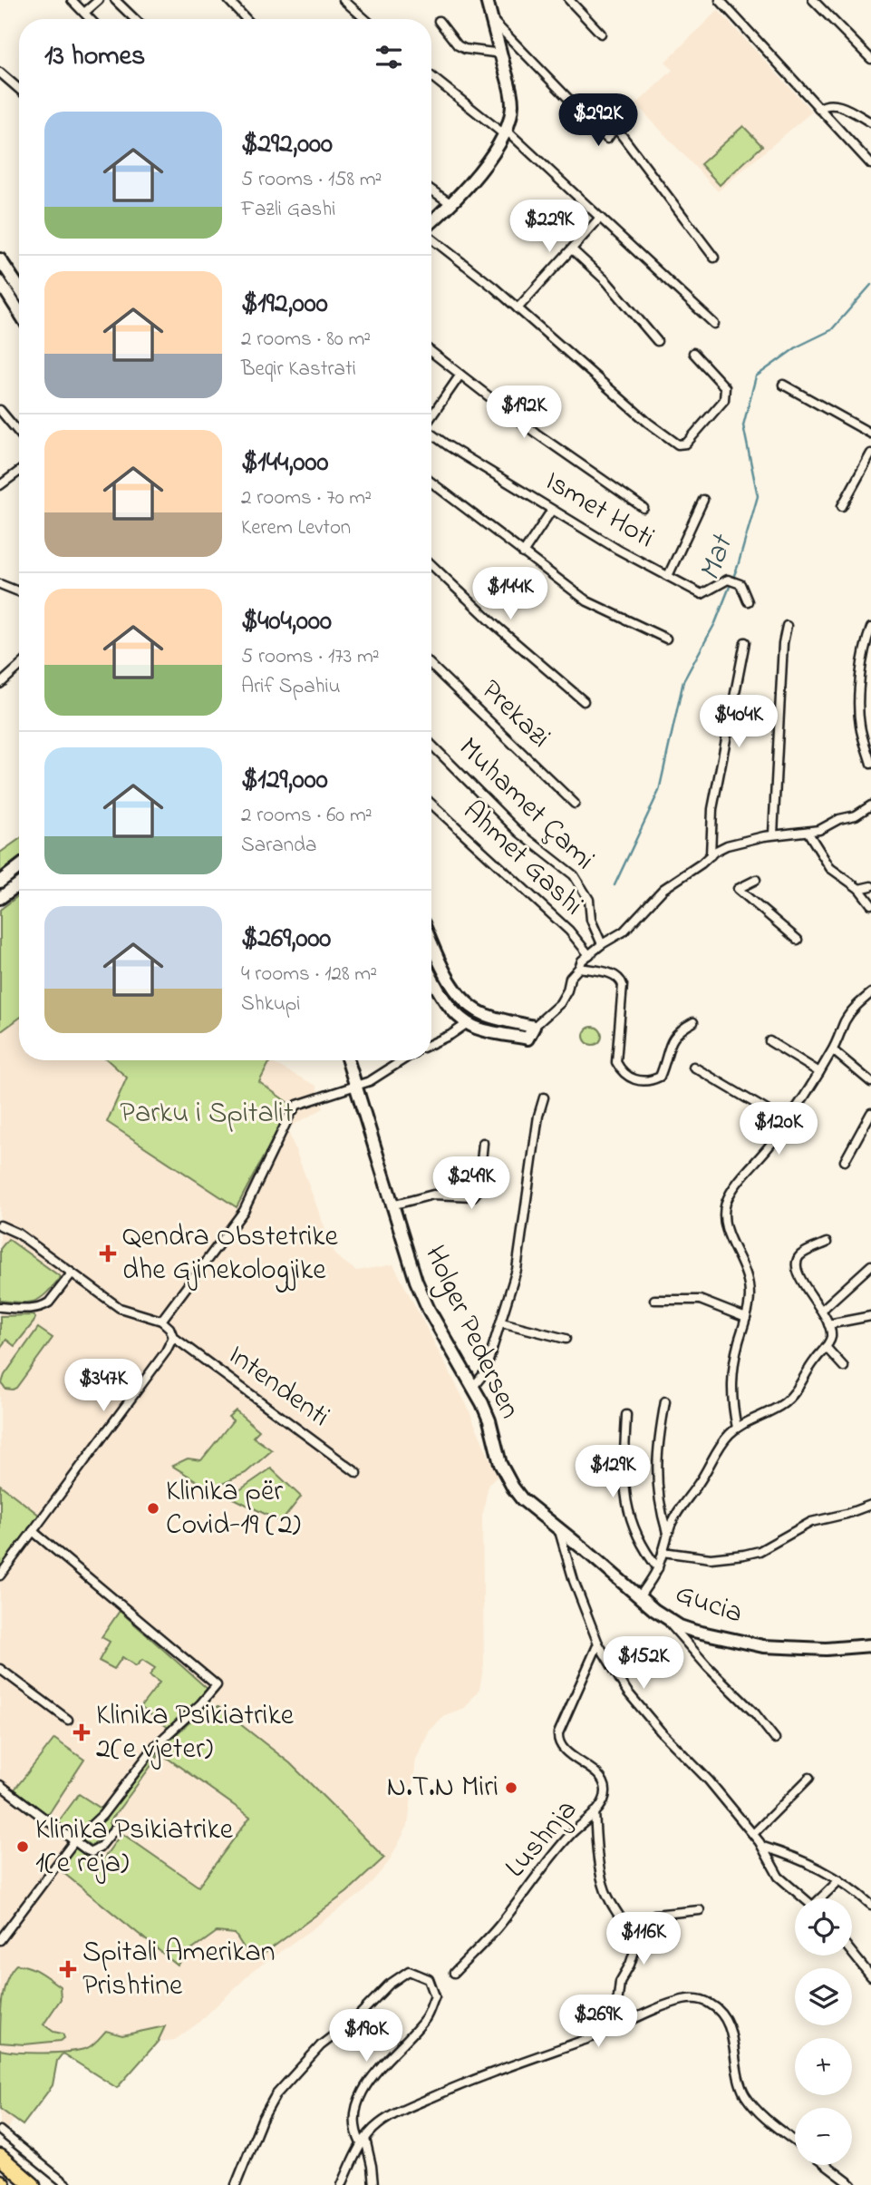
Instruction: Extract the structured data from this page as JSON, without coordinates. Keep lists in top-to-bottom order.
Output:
{
  "streets": {
    "street": [
      "Ismet Hoti",
      "Prekazi",
      "Muhamet Çami",
      "Ahmet Gashi",
      "Holger Pedersen",
      "Intendenti",
      "Gucia",
      "Lushnja"
    ]
  },
  "crossings": [
    ["Holger Pedersen", "Gucia"]
  ],
  "water": ["Mat"],
  "parks": ["Parku i Spitalit"],
  "places": {
    "health": ["Qendra Obstetrike dhe Gjinekologjike", "Klinika Psikiatrike 2(e vjeter)", "Spitali Amerikan Prishtine"],
    "other": ["Klinika për Covid-19 (2)", "N.T.N Miri", "Klinika Psikiatrike 1(e reja)"]
  },
  "page": {
    "heading": "13 homes",
    "price": [
      "$292K",
      "$229K",
      "$192K",
      "$144K",
      "$404K",
      "$120K",
      "$249K",
      "$347K",
      "$129K",
      "$152K",
      "$116K",
      "$269K",
      "$190K"
    ],
    "list": [
      {
        "name": "$292,000",
        "note": "5 rooms · 158 m² · Fazli Gashi"
      },
      {
        "name": "$192,000",
        "note": "2 rooms · 80 m² · Beqir Kastrati"
      },
      {
        "name": "$144,000",
        "note": "2 rooms · 70 m² · Kerem Levton"
      },
      {
        "name": "$404,000",
        "note": "5 rooms · 173 m² · Arif Spahiu"
      },
      {
        "name": "$129,000",
        "note": "2 rooms · 60 m² · Saranda"
      },
      {
        "name": "$269,000",
        "note": "4 rooms · 128 m² · Shkupi"
      }
    ],
    "map_buttons": ["+", "−"]
  }
}
